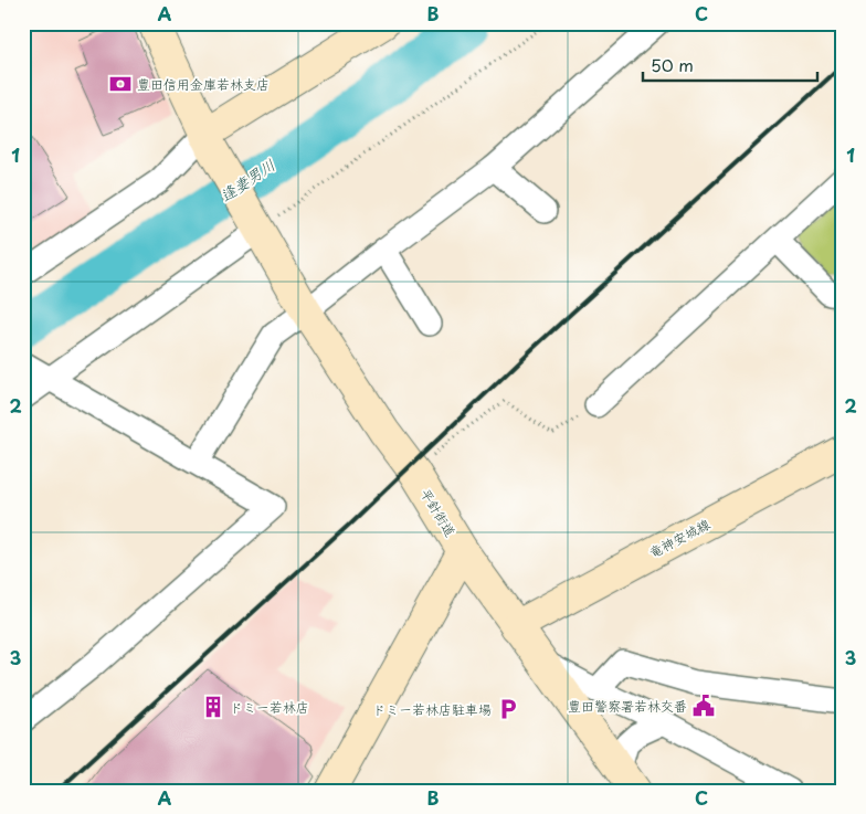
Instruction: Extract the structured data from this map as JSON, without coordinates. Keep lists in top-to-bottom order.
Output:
{
  "streets": {
    "street": ["平針街道", "竜神安城線"]
  },
  "crossings": [
    ["平針街道", "竜神安城線"]
  ],
  "water": ["逢妻男川"],
  "places": {
    "bank": ["豊田信用金庫若林支店"],
    "public building": ["豊田警察署若林交番"],
    "building": ["ドミー若林店"],
    "parking": ["ドミー若林店駐車場"]
  },
  "scale_bar": "50 m",
  "grid": {
    "columns": ["A", "B", "C"],
    "rows": ["1", "2", "3"]
  }
}
